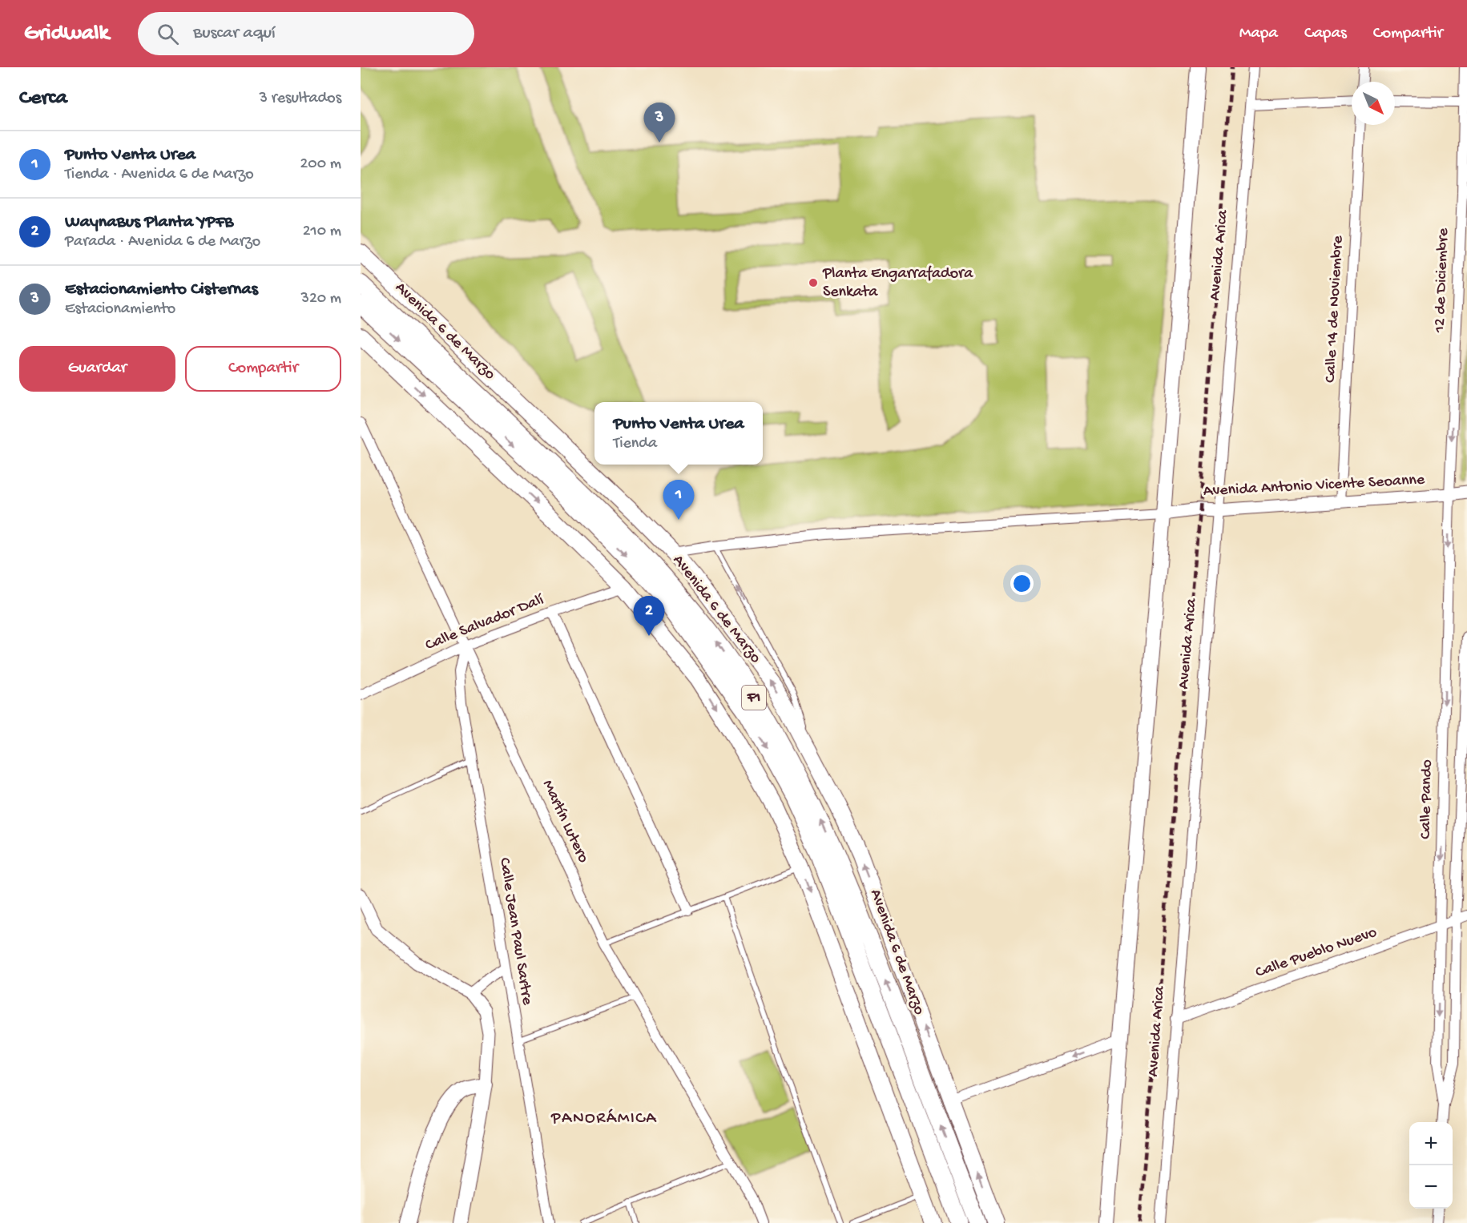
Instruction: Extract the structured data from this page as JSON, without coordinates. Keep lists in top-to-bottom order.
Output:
{
  "streets": {
    "highway": ["Avenida 6 de Marzo", "F1"],
    "street": [
      "Avenida Arica",
      "12 de Diciembre",
      "Calle 14 de Noviembre",
      "Avenida Antonio Vicente Seoanne",
      "Calle Salvador Dalí",
      "Calle Pando",
      "Martín Lutero",
      "Calle Jean Paul Sartre",
      "Calle Pueblo Nuevo"
    ]
  },
  "crossings": [
    ["Avenida Arica", "Avenida Antonio Vicente Seoanne"],
    ["Avenida Arica", "Calle Pueblo Nuevo"],
    ["12 de Diciembre", "Avenida Antonio Vicente Seoanne"],
    ["12 de Diciembre", "Calle Pando"],
    ["Calle 14 de Noviembre", "Avenida Antonio Vicente Seoanne"],
    ["Avenida Antonio Vicente Seoanne", "Calle Pando"],
    ["Calle Salvador Dalí", "Martín Lutero"],
    ["Calle Salvador Dalí", "Calle Jean Paul Sartre"],
    ["Calle Pando", "Calle Pueblo Nuevo"],
    ["Martín Lutero", "Calle Jean Paul Sartre"]
  ],
  "one_way": ["12 de Diciembre"],
  "districts": ["PANORÁMICA"],
  "places": ["Planta Engarrafadora Senkata"],
  "north": "bottom right",
  "page": {
    "header": "Gridwalk",
    "search": "Buscar aquí",
    "nav": ["Mapa", "Capas", "Compartir"],
    "heading": ["Cerca", "3 resultados"],
    "pins": ["3", "1", "2"],
    "list": [
      {
        "mark": "1",
        "name": "Punto Venta Urea",
        "note": "Tienda · Avenida 6 de Marzo",
        "value": "200 m"
      },
      {
        "mark": "2",
        "name": "WaynaBus Planta YPFB",
        "note": "Parada · Avenida 6 de Marzo",
        "value": "210 m"
      },
      {
        "mark": "3",
        "name": "Estacionamiento Cisternas",
        "note": "Estacionamiento",
        "value": "320 m"
      }
    ],
    "buttons": ["Guardar", "Compartir"],
    "popup": ["Punto Venta Urea", "Tienda"],
    "map_buttons": ["+", "−"]
  }
}
